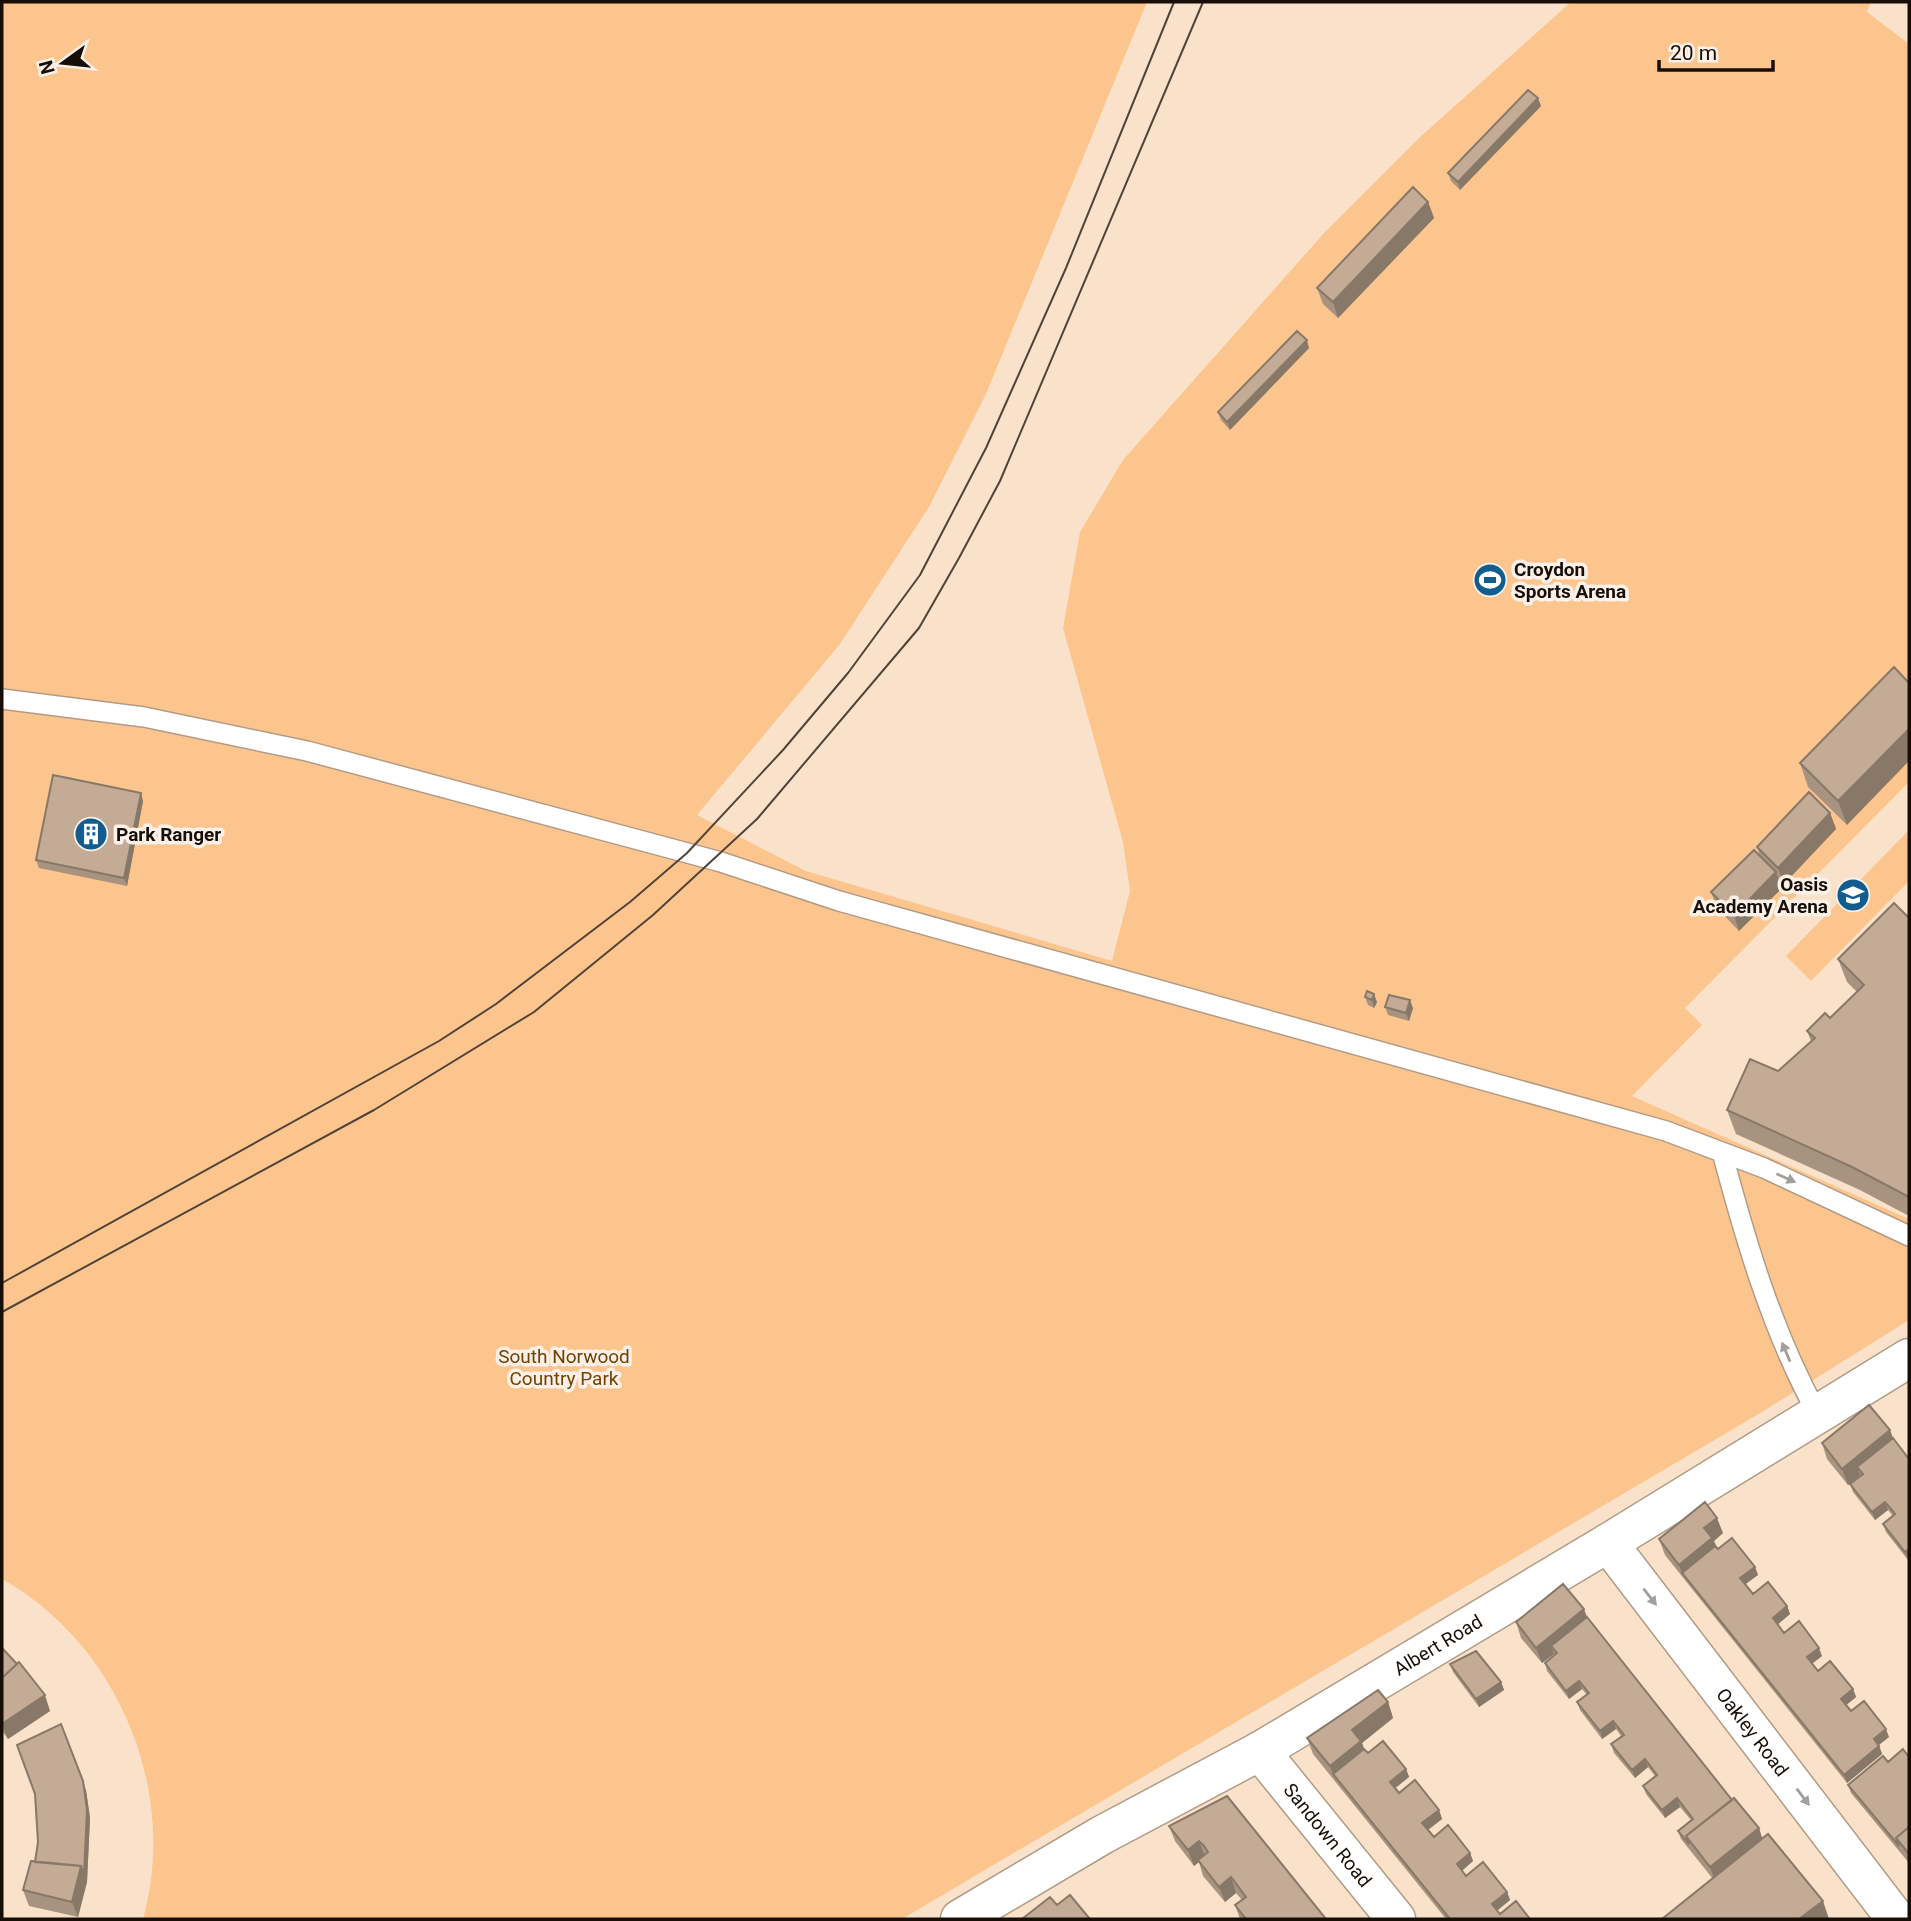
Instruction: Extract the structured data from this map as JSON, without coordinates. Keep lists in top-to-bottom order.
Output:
{
  "streets": {
    "street": ["Albert Road", "Oakley Road", "Sandown Road"]
  },
  "crossings": [
    ["Albert Road", "Oakley Road"],
    ["Albert Road", "Sandown Road"]
  ],
  "one_way": ["Oakley Road"],
  "parks": ["South Norwood Country Park"],
  "places": {
    "sports": ["Croydon Sports Arena"],
    "building": ["Park Ranger"],
    "school or university": ["Oasis Academy Arena"]
  },
  "scale_bar": "20 m",
  "north": "left"
}
